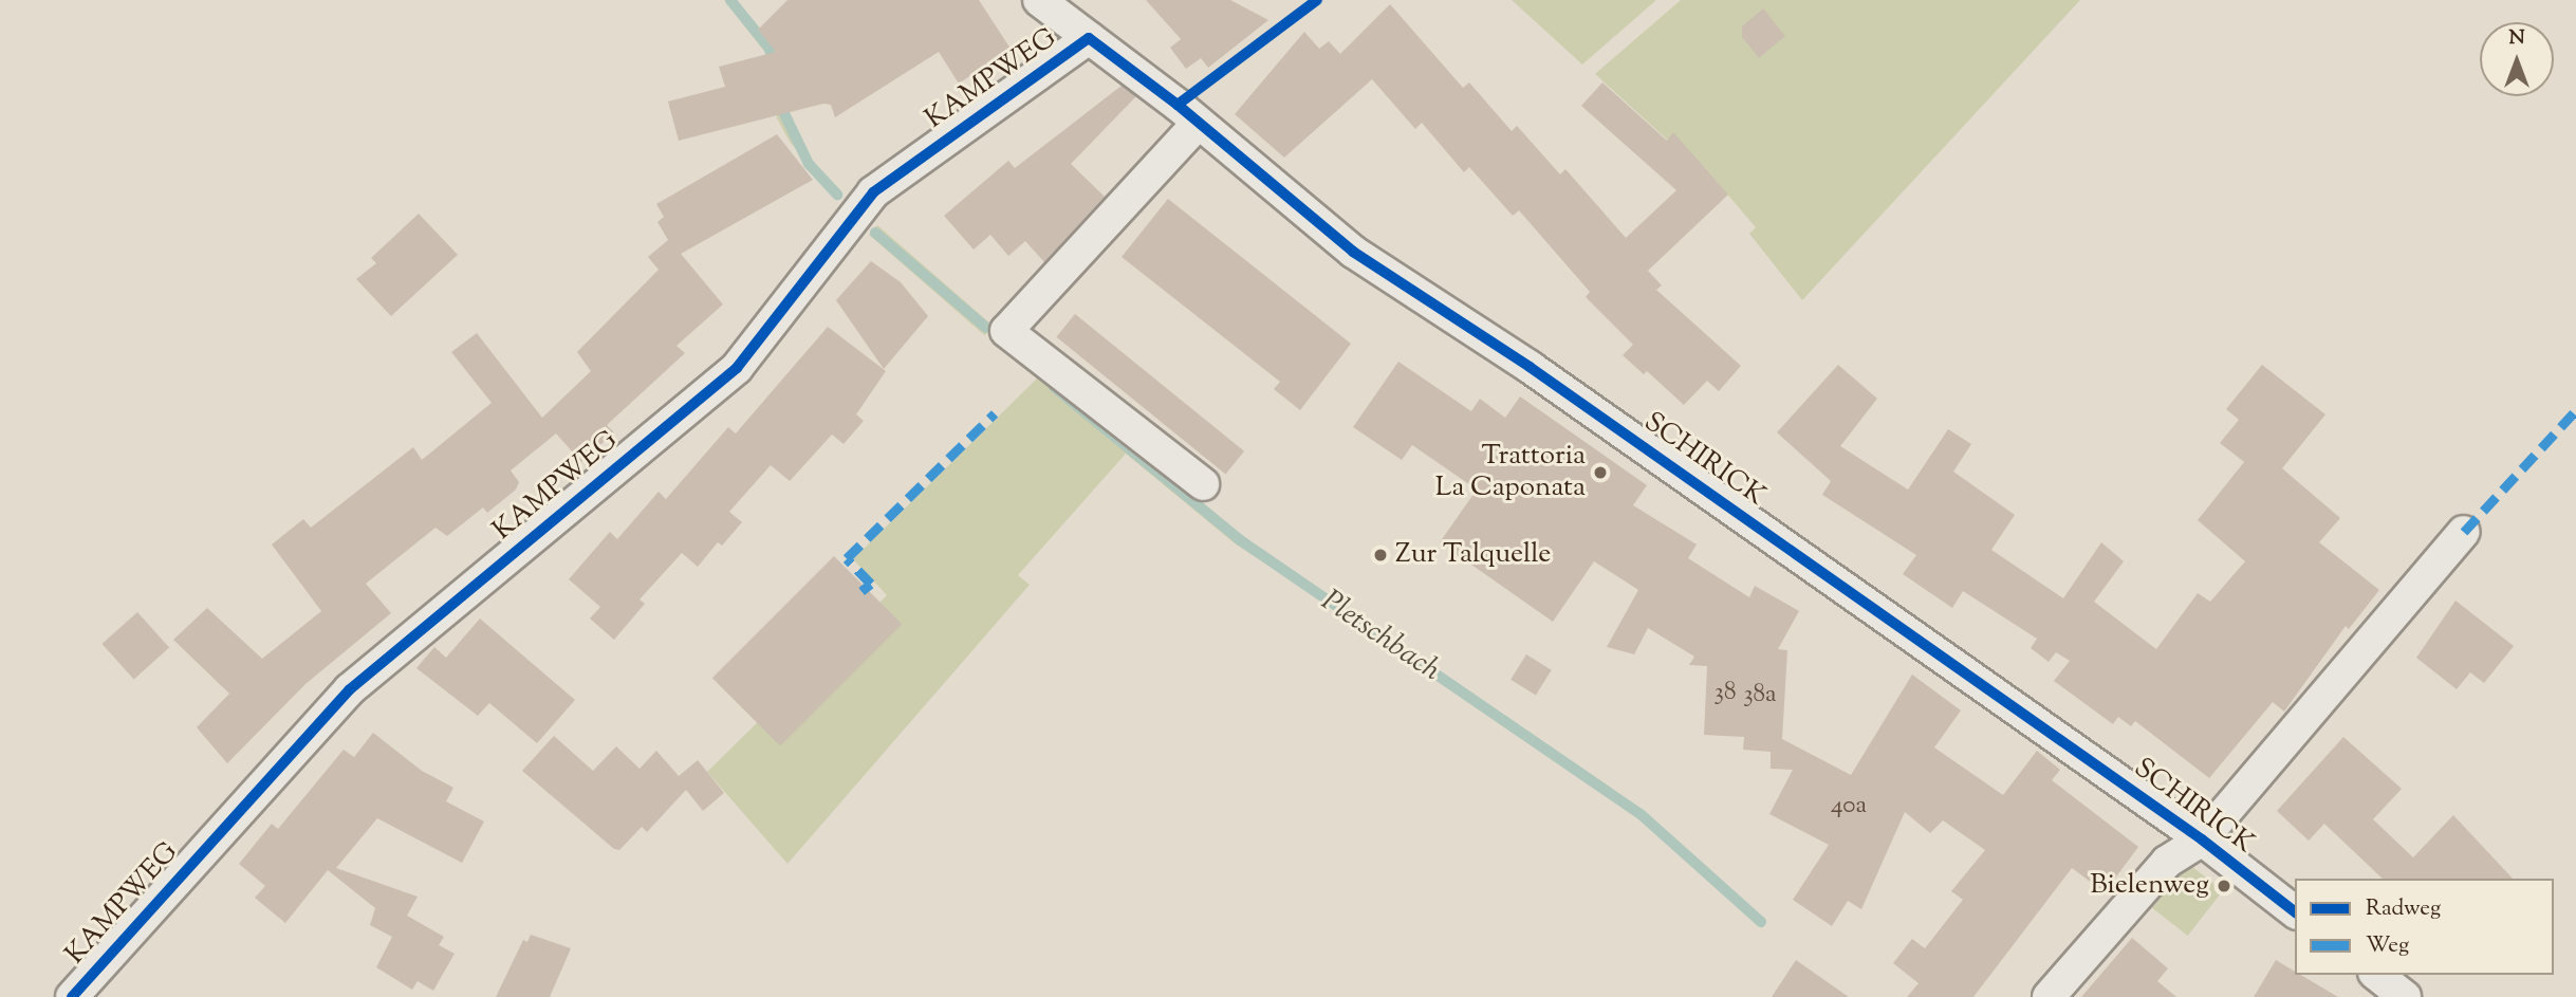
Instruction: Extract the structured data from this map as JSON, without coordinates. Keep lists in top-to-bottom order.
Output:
{
  "streets": {
    "street": ["KAMPWEG", "SCHIRICK"]
  },
  "crossings": [
    ["KAMPWEG", "SCHIRICK"]
  ],
  "water": ["Pletschbach"],
  "places": ["Trattoria La Caponata", "Zur Talquelle", "Bielenweg"],
  "house_numbers": ["38", "38a", "40a"],
  "legend": ["Radweg", "Weg"],
  "north": "top"
}
